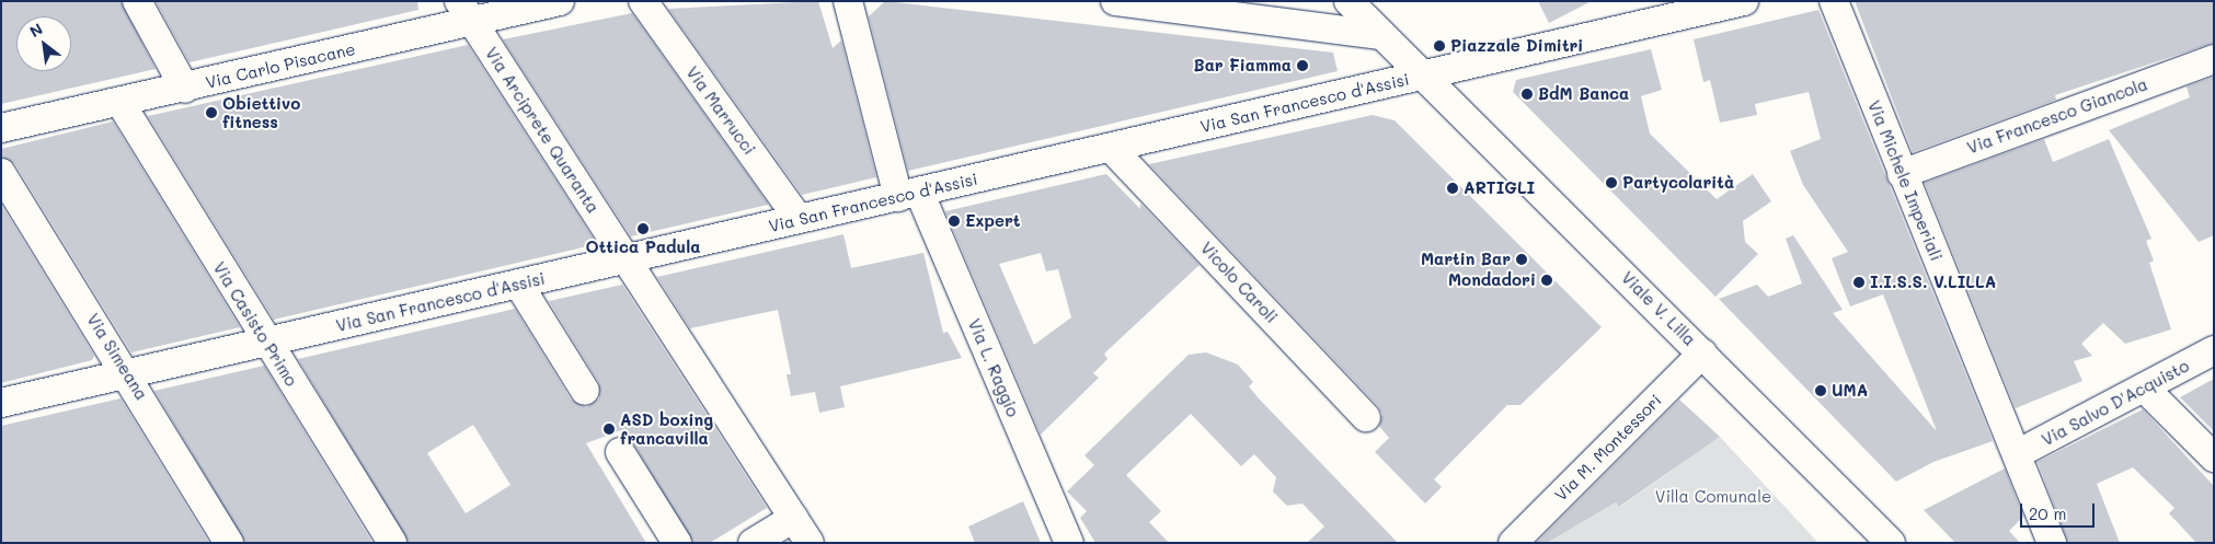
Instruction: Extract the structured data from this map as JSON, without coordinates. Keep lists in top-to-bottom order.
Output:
{
  "streets": {
    "street": [
      "Via Carlo Pisacane",
      "Via San Francesco d'Assisi",
      "Via Marrucci",
      "Via Francesco Giancola",
      "Via Arciprete Quaranta",
      "Via Michele Imperiali",
      "Vicolo Caroli",
      "Viale V. Lilla",
      "Via Casisto Primo",
      "Via Simeana",
      "Via L. Raggio",
      "Via Salvo D'Acquisto",
      "Via M. Montessori"
    ]
  },
  "crossings": [
    ["Via Carlo Pisacane", "Via Arciprete Quaranta"],
    ["Via Carlo Pisacane", "Via Casisto Primo"],
    ["Via San Francesco d'Assisi", "Via Marrucci"],
    ["Via San Francesco d'Assisi", "Via Arciprete Quaranta"],
    ["Via San Francesco d'Assisi", "Vicolo Caroli"],
    ["Via San Francesco d'Assisi", "Viale V. Lilla"],
    ["Via San Francesco d'Assisi", "Via Casisto Primo"],
    ["Via San Francesco d'Assisi", "Via Simeana"],
    ["Via San Francesco d'Assisi", "Via L. Raggio"],
    ["Via Francesco Giancola", "Via Michele Imperiali"],
    ["Via Michele Imperiali", "Via Salvo D'Acquisto"],
    ["Viale V. Lilla", "Via M. Montessori"]
  ],
  "parks": ["Villa Comunale"],
  "places": [
    "Piazzale Dimitri",
    "Bar Fiamma",
    "BdM Banca",
    "Obiettivo fitness",
    "Partycolarità",
    "ARTIGLI",
    "Expert",
    "Ottica Padula",
    "Martin Bar",
    "Mondadori",
    "I.I.S.S. V.LILLA",
    "UMA",
    "ASD boxing francavilla"
  ],
  "scale_bar": "20 m",
  "north": "top left"
}
